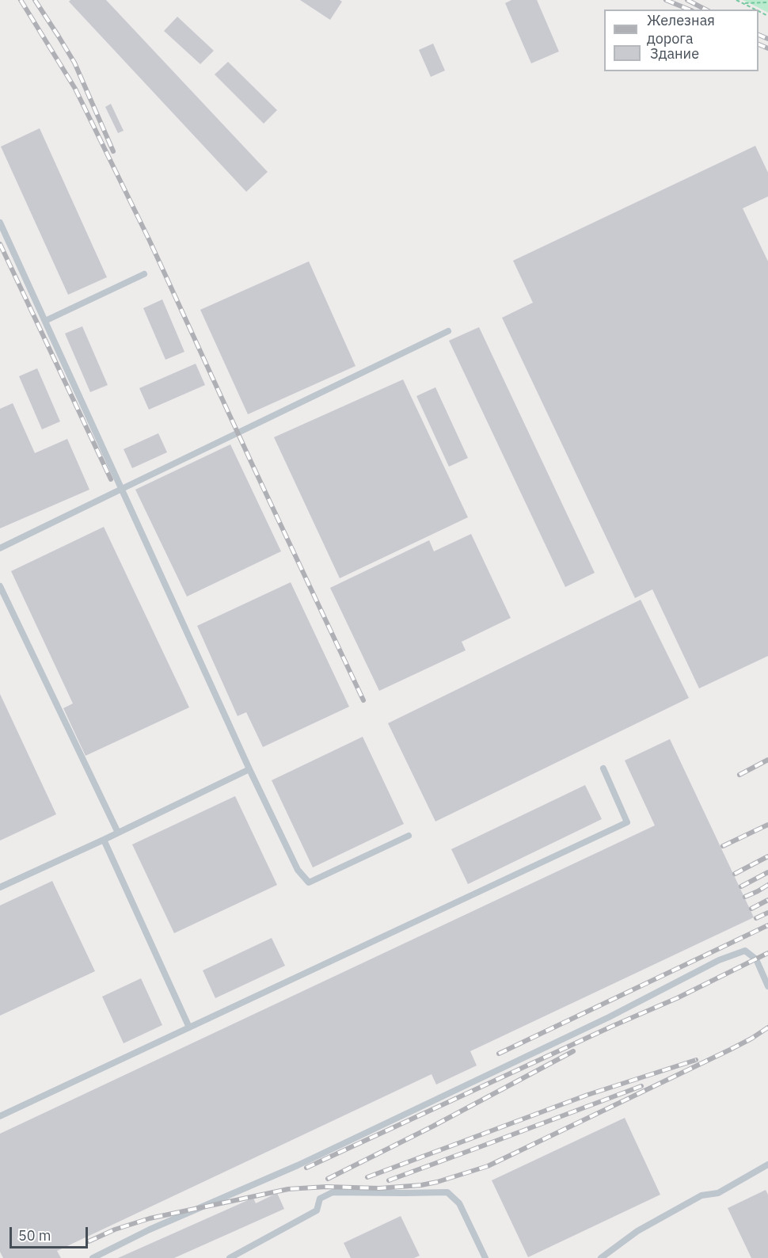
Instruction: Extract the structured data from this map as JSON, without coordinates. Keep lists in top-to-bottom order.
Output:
{
  "legend": ["Железная дорога", "Здание"],
  "scale_bar": "50 m"
}
